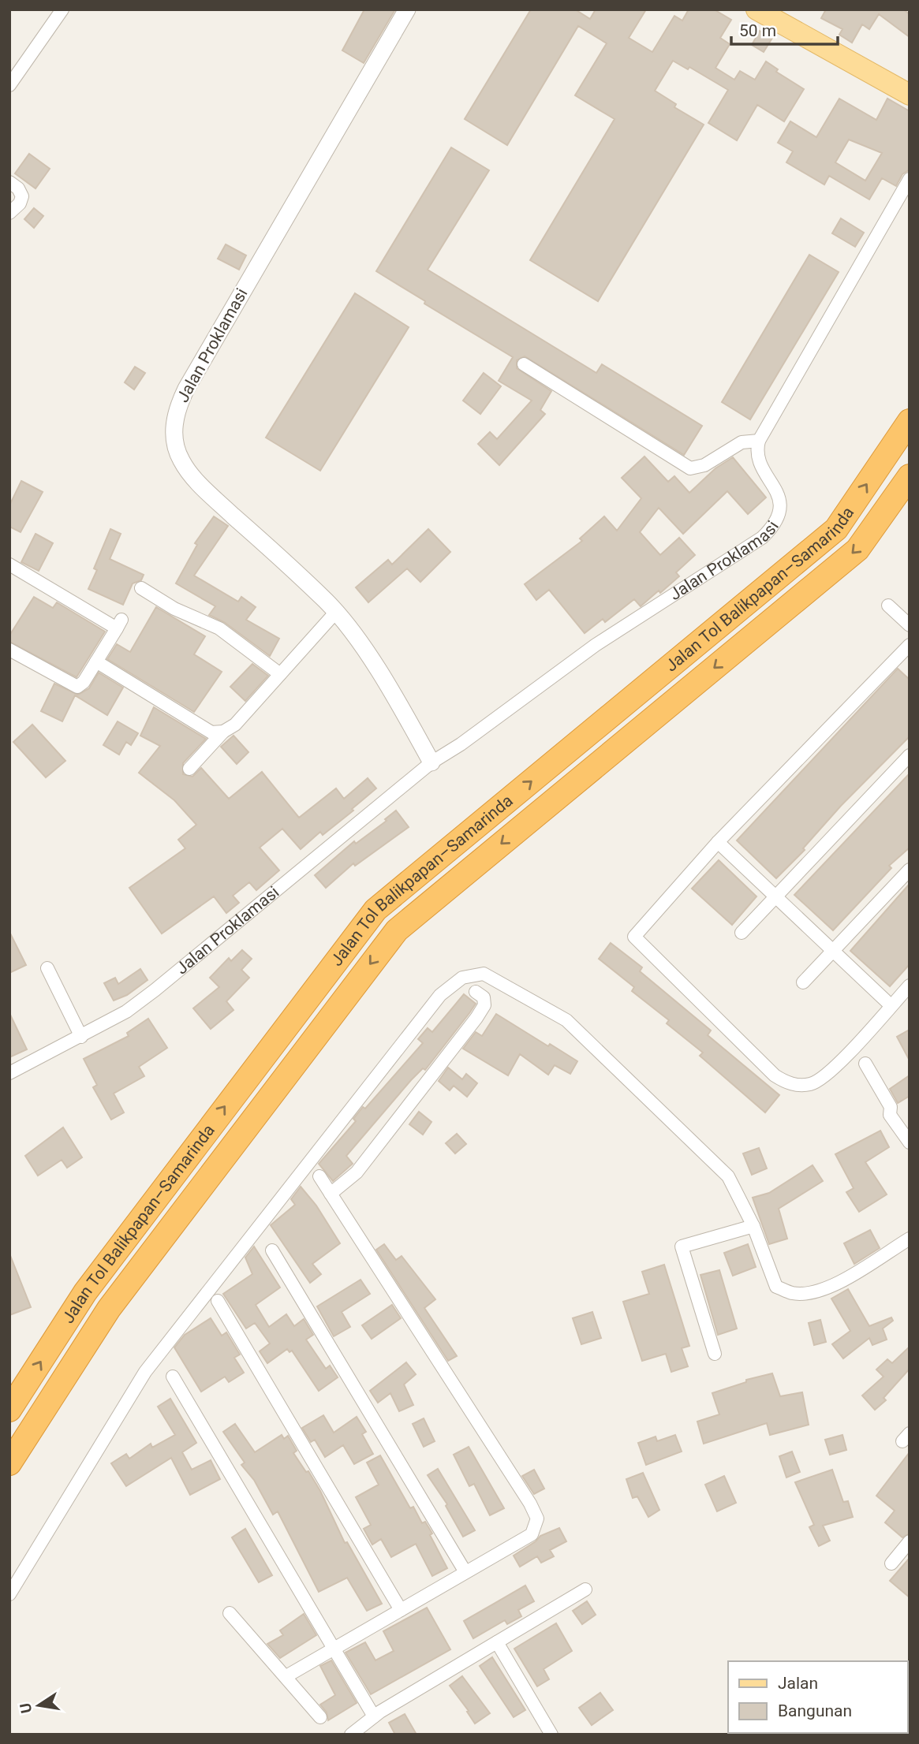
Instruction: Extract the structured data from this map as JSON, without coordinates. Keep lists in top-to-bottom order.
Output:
{
  "streets": {
    "highway": ["Jalan Tol Balikpapan–Samarinda"],
    "street": ["Jalan Proklamasi"]
  },
  "legend": ["Jalan", "Bangunan"],
  "scale_bar": "50 m",
  "north": "left"
}
